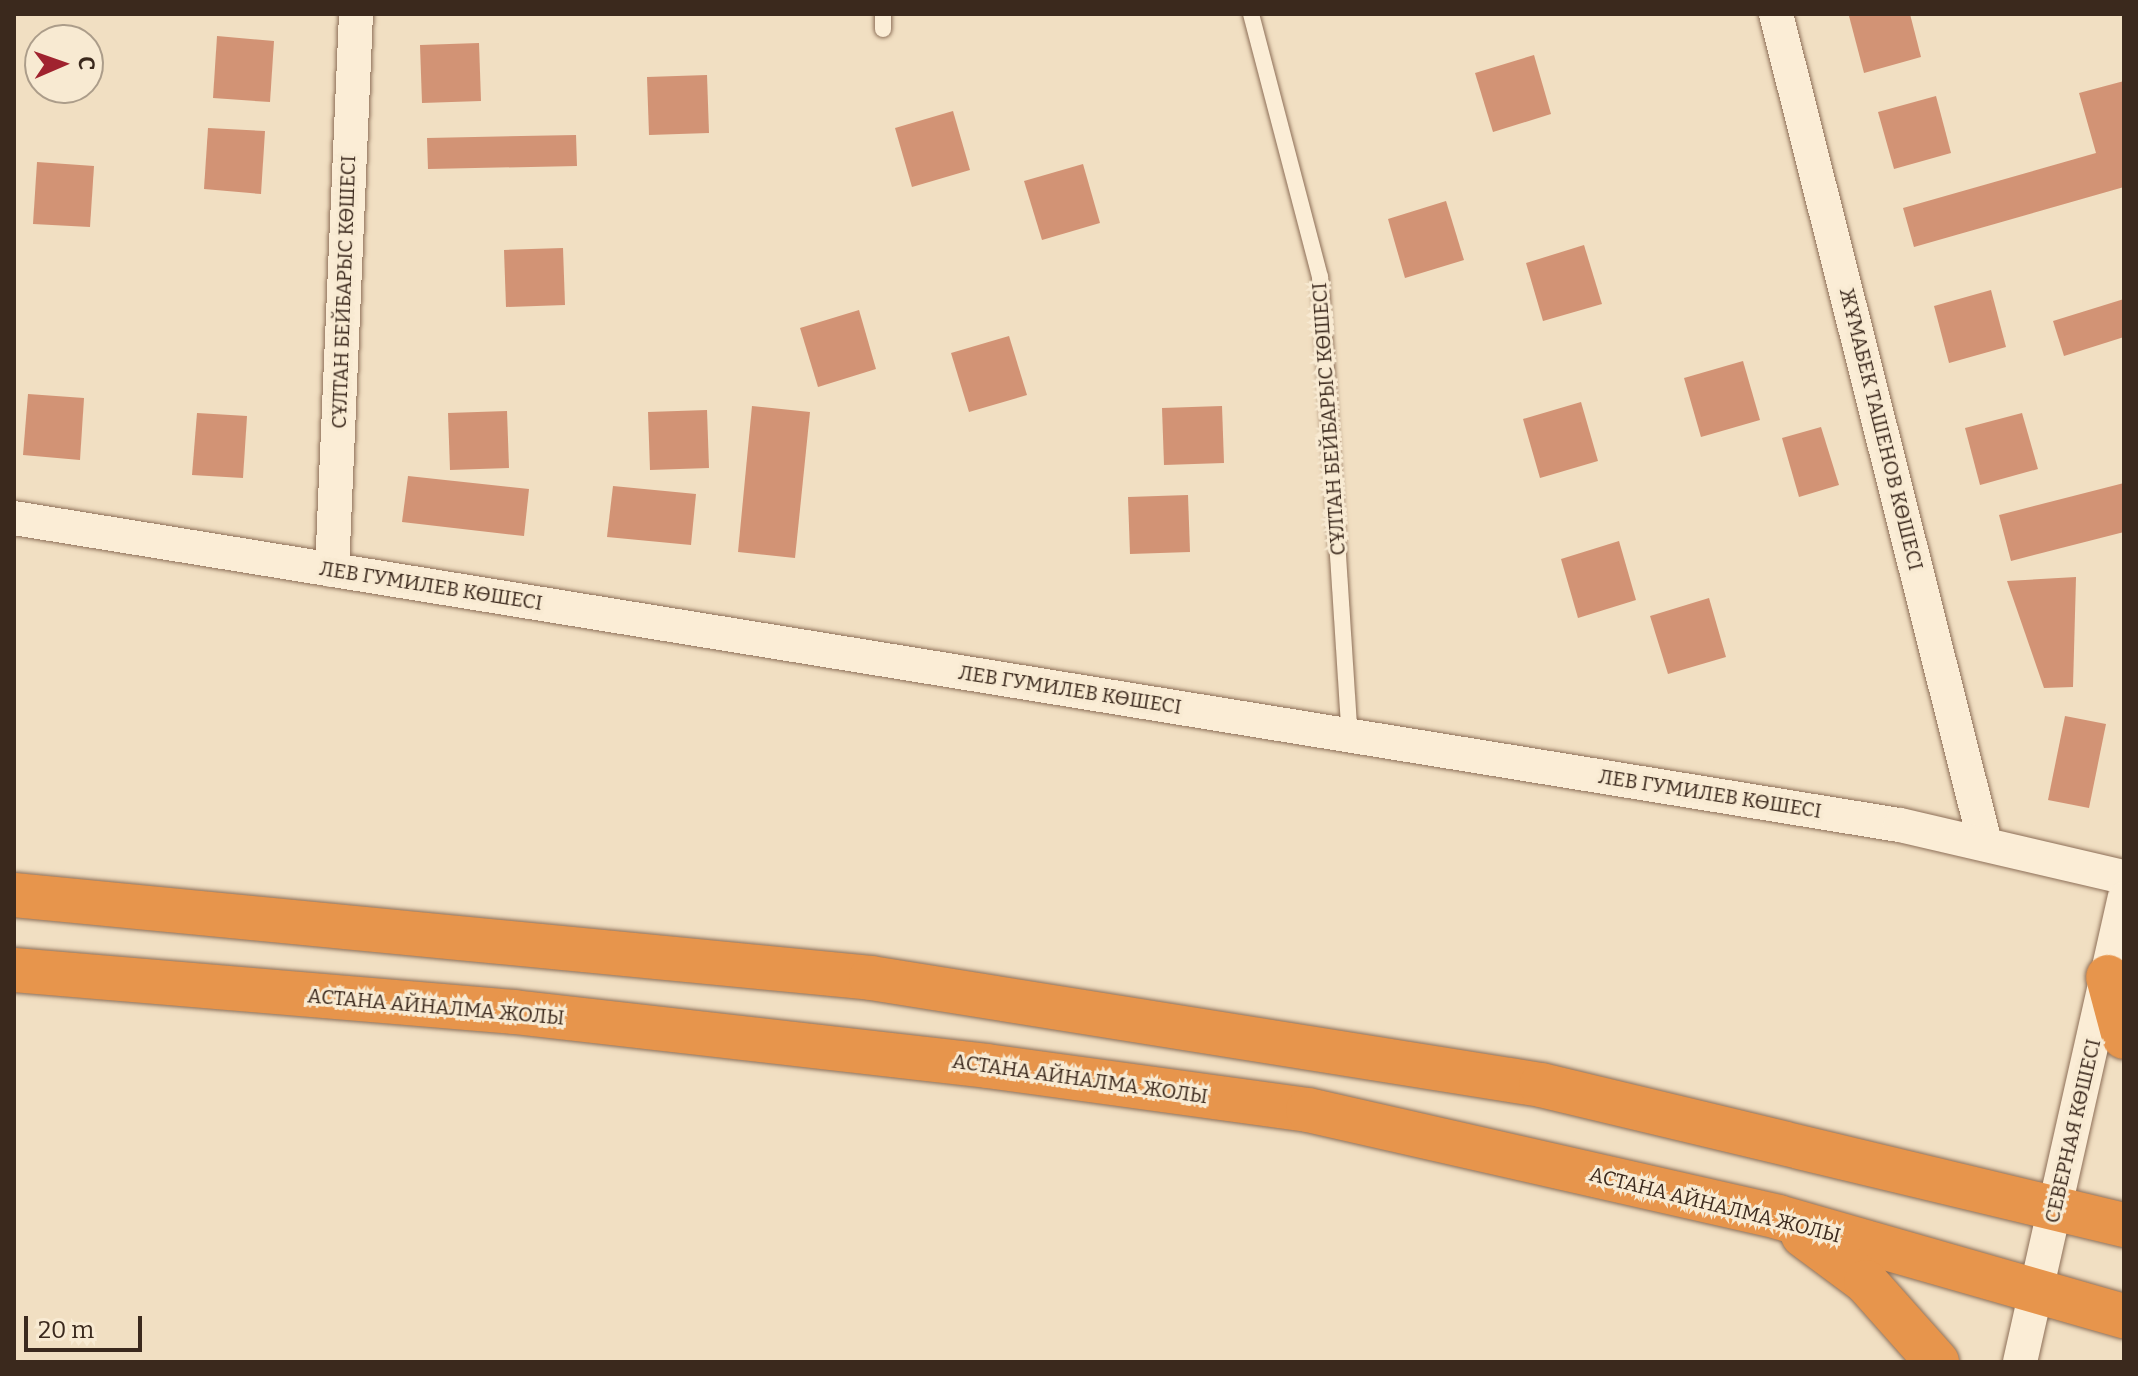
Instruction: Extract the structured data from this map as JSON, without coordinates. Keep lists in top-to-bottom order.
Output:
{
  "streets": {
    "highway": ["АСТАНА АЙНАЛМА ЖОЛЫ"],
    "street": [
      "СҰЛТАН БЕЙБАРЫС КӨШЕСІ",
      "ЖҰМАБЕК ТАШЕНОВ КӨШЕСІ",
      "ЛЕВ ГУМИЛЕВ КӨШЕСІ",
      "СЕВЕРНАЯ КӨШЕСІ"
    ]
  },
  "crossings": [
    ["СҰЛТАН БЕЙБАРЫС КӨШЕСІ", "ЛЕВ ГУМИЛЕВ КӨШЕСІ"],
    ["ЖҰМАБЕК ТАШЕНОВ КӨШЕСІ", "ЛЕВ ГУМИЛЕВ КӨШЕСІ"],
    ["АСТАНА АЙНАЛМА ЖОЛЫ", "СЕВЕРНАЯ КӨШЕСІ"]
  ],
  "scale_bar": "20 m",
  "north": "right"
}
